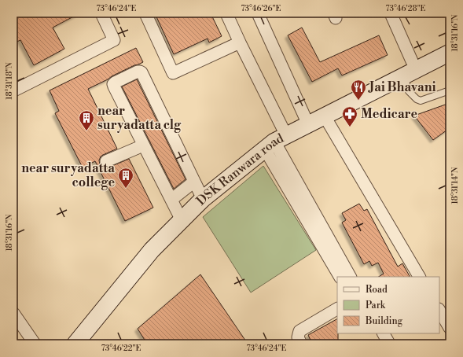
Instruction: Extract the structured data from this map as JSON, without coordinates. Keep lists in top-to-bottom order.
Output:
{
  "streets": {
    "street": ["DSK Ranwara road"]
  },
  "places": {
    "restaurant": ["Jai Bhavani"],
    "pharmacy": ["Medicare"],
    "building": ["near suryadatta clg", "near suryadatta college"]
  },
  "legend": ["Road", "Park", "Building"],
  "coordinates": [
    "73°46'24\"E",
    "73°46'26\"E",
    "73°46'28\"E",
    "18°31'16\"N",
    "18°31'18\"N",
    "18°31'14\"N",
    "73°46'22\"E"
  ]
}
